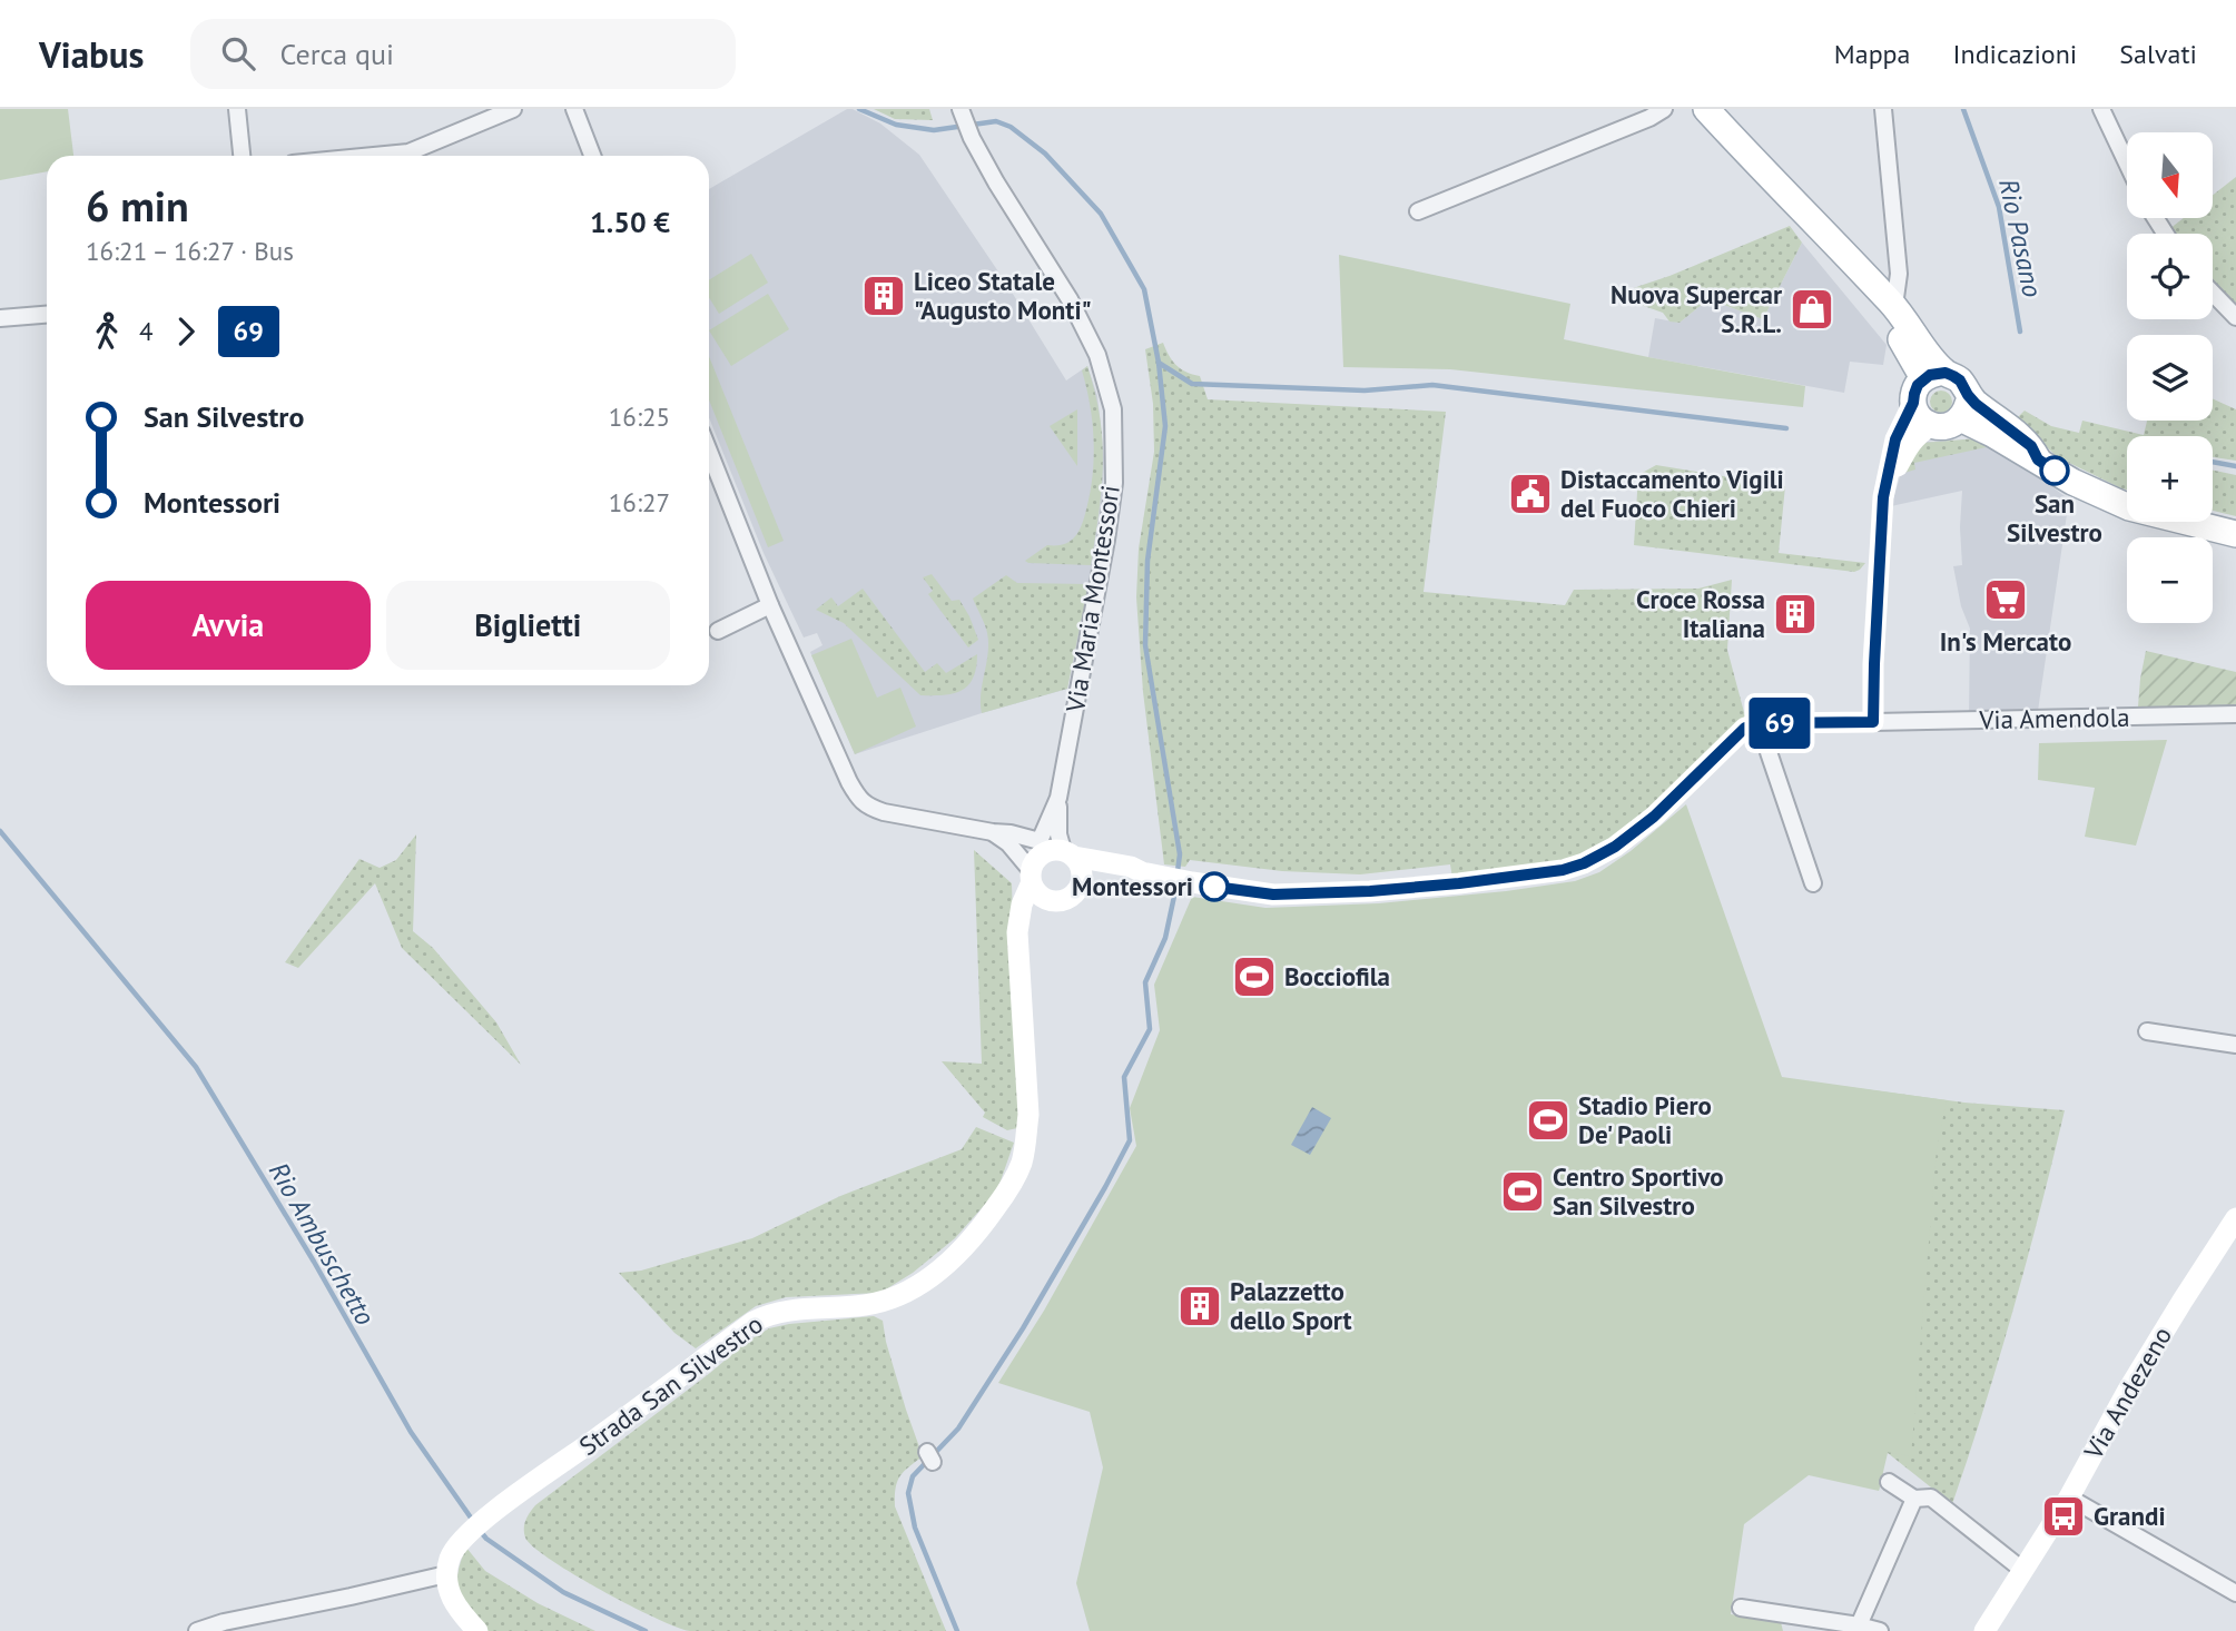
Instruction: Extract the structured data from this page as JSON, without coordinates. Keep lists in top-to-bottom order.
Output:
{
  "streets": {
    "street": [
      "Via Maria Montessori",
      "Via Amendola",
      "Strada San Silvestro",
      "Via Andezeno"
    ]
  },
  "crossings": [
    ["Via Maria Montessori", "Strada San Silvestro"]
  ],
  "water": ["Rio Pasano", "Rio Ambuschetto"],
  "places": {
    "building": ["Liceo Statale \"Augusto Monti\"", "Croce Rossa Italiana", "Palazzetto dello Sport"],
    "shop": ["Nuova Supercar S.R.L."],
    "other": ["San Silvestro", "Montessori"],
    "public building": ["Distaccamento Vigili del Fuoco Chieri"],
    "supermarket": ["In's Mercato"],
    "sports": ["Bocciofila", "Stadio Piero De' Paoli", "Centro Sportivo San Silvestro"],
    "bus stop": ["Grandi"]
  },
  "lines": ["bus line 69"],
  "north": "bottom",
  "page": {
    "header": "Viabus",
    "search": "Cerca qui",
    "nav": ["Mappa", "Indicazioni", "Salvati"],
    "on_map": "69",
    "map_buttons": ["+", "−"],
    "heading": ["6 min", "16:21 – 16:27 · Bus", "1.50 €"],
    "legs": ["4", "69"],
    "list": [
      {
        "name": "San Silvestro",
        "value": "16:25"
      },
      {
        "name": "Montessori",
        "value": "16:27"
      }
    ],
    "buttons": ["Avvia", "Biglietti"]
  }
}
